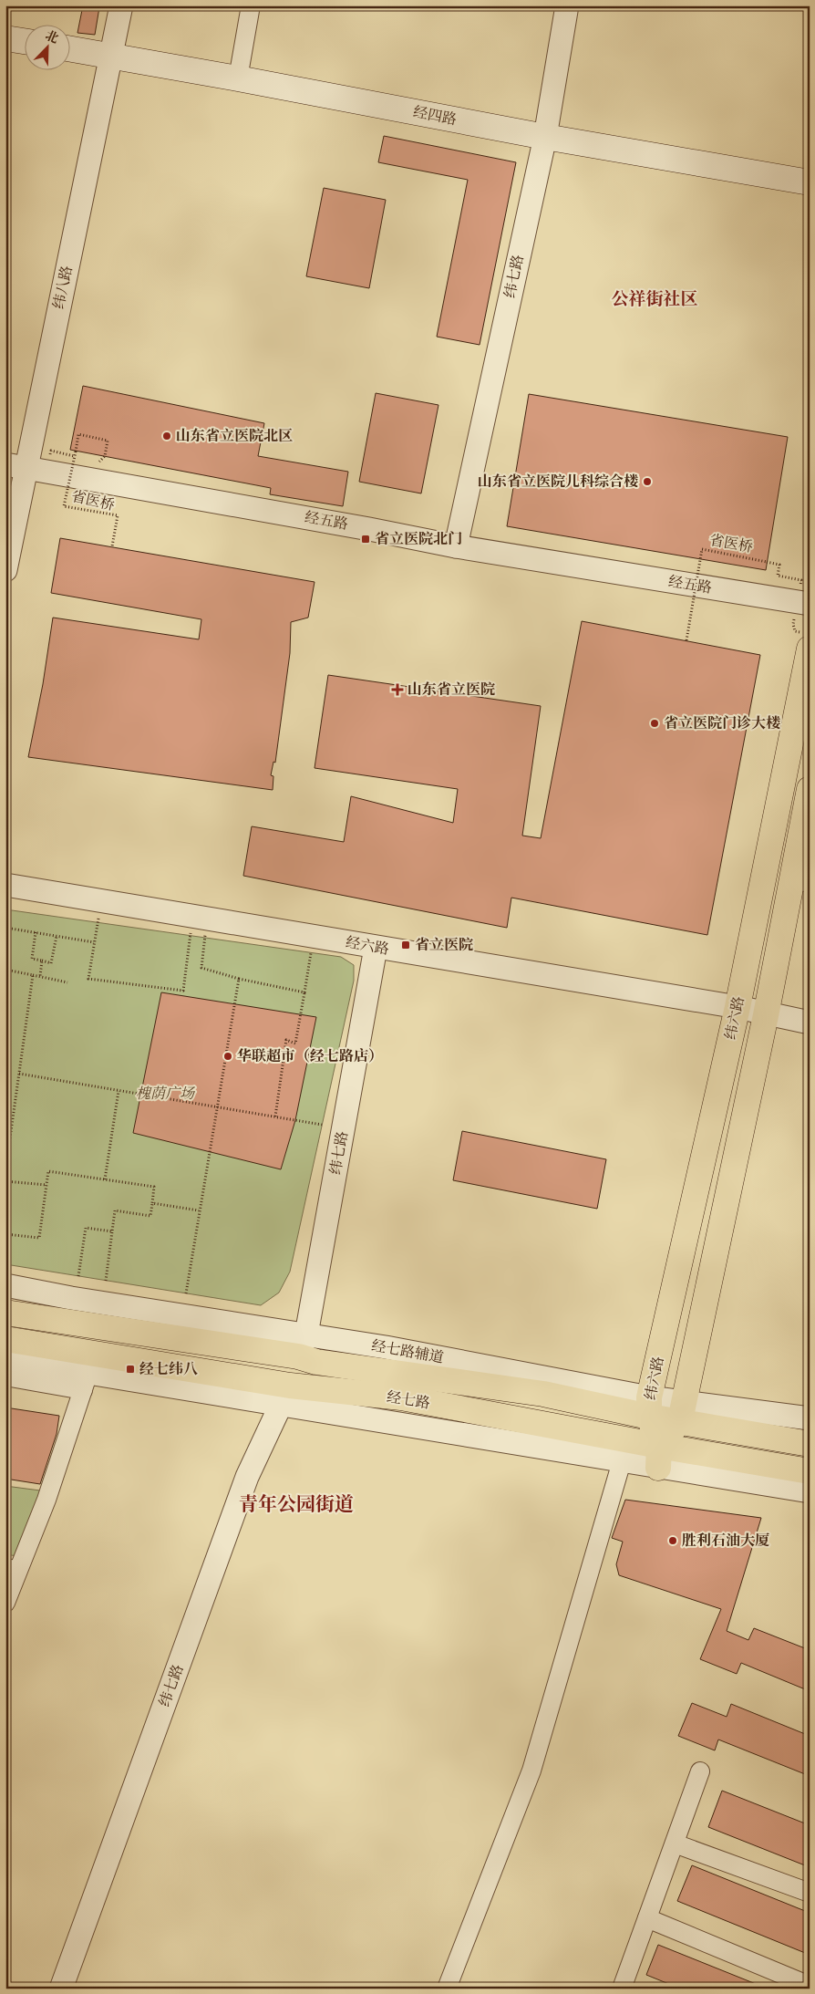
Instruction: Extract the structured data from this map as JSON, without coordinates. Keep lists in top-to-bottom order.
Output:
{
  "streets": {
    "main road": ["经四路", "纬六路", "经七路"],
    "street": [
      "纬七路",
      "纬八路",
      "经五路",
      "经六路"
    ],
    "path": ["省医桥"]
  },
  "crossings": [
    ["经四路", "纬七路"],
    ["经四路", "纬八路"],
    ["纬七路", "经五路"],
    ["纬七路", "经六路"],
    ["纬七路", "经七路"],
    ["纬八路", "经五路"],
    ["经六路", "纬六路"],
    ["纬六路", "经七路"]
  ],
  "districts": ["公祥街社区", "青年公园街道"],
  "parks": ["槐荫广场"],
  "places": {
    "other": [
      "山东省立医院北区",
      "山东省立医院儿科综合楼",
      "省立医院门诊大楼",
      "华联超市（经七路店）",
      "胜利石油大厦"
    ],
    "transit": ["省立医院北门", "省立医院", "经七纬八"],
    "health": ["山东省立医院"]
  },
  "north": "top right"
}
